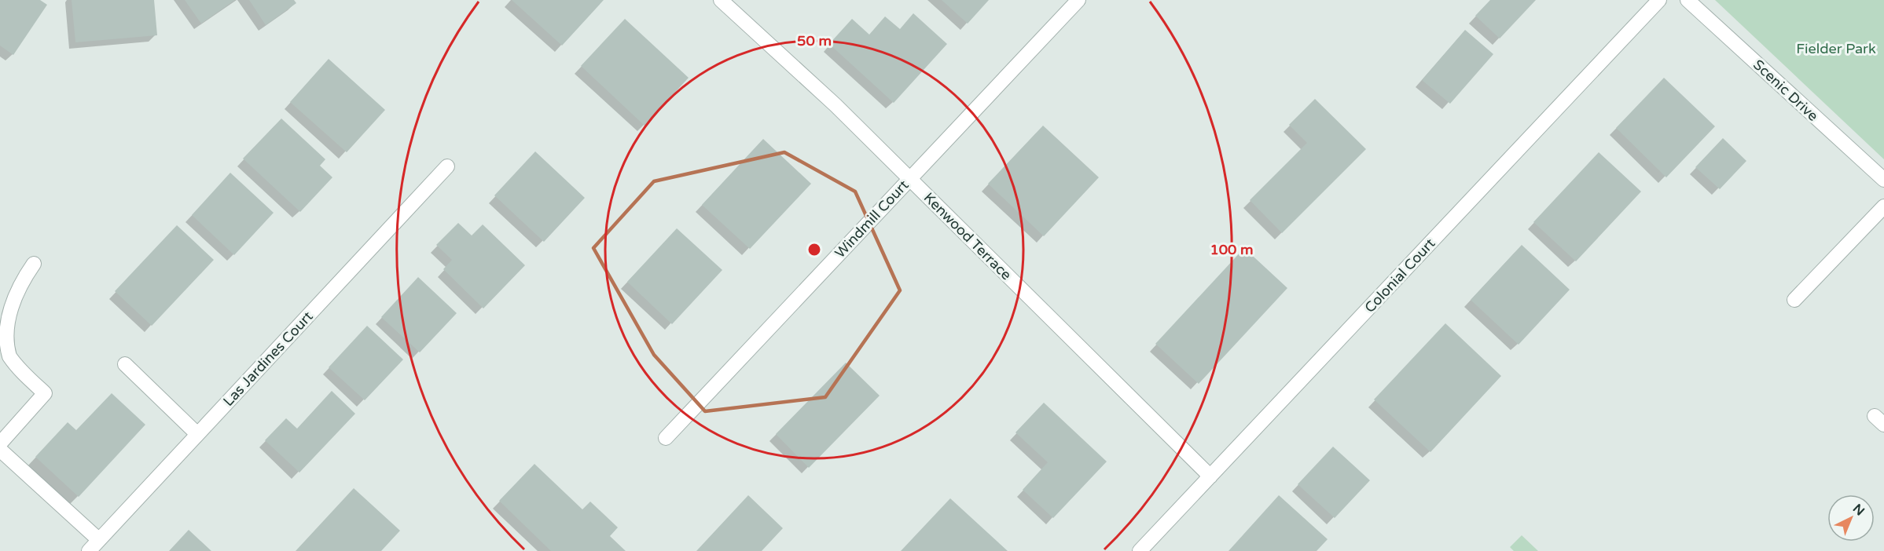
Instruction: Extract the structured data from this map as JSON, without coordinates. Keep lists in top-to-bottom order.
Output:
{
  "streets": {
    "street": [
      "Scenic Drive",
      "Windmill Court",
      "Kenwood Terrace",
      "Colonial Court",
      "Las Jardines Court"
    ]
  },
  "crossings": [
    ["Windmill Court", "Kenwood Terrace"],
    ["Kenwood Terrace", "Colonial Court"]
  ],
  "parks": ["Fielder Park"],
  "north": "top right",
  "rings": ["50 m", "100 m"]
}
